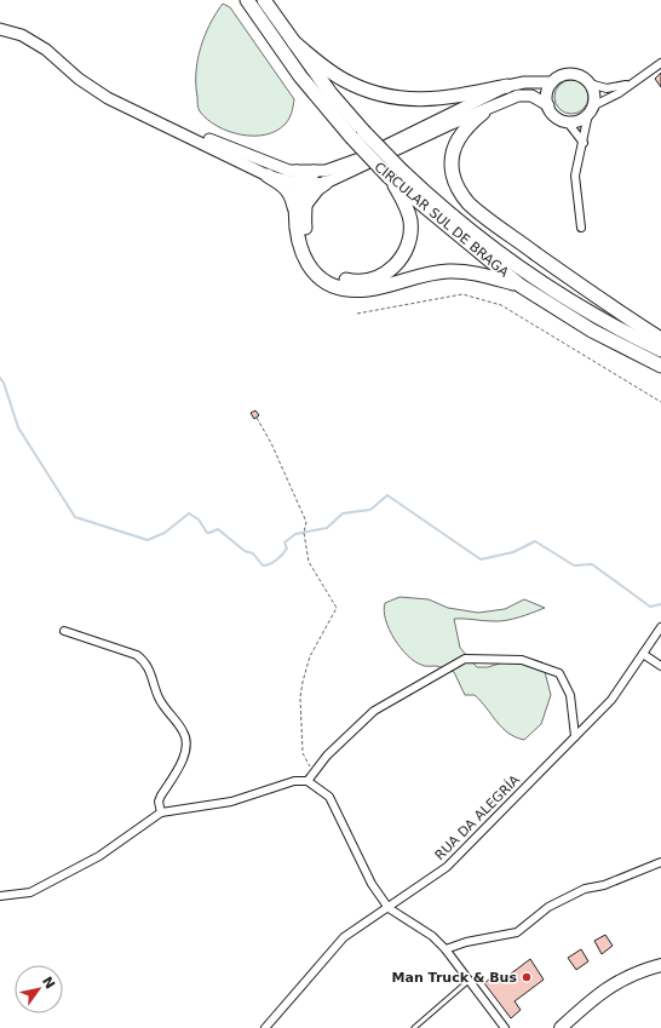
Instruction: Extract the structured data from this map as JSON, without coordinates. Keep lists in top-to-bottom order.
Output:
{
  "streets": {
    "highway": ["CIRCULAR SUL DE BRAGA"],
    "street": ["RUA DA ALEGRÍA"]
  },
  "places": ["Man Truck & Bus"],
  "north": "top right"
}
